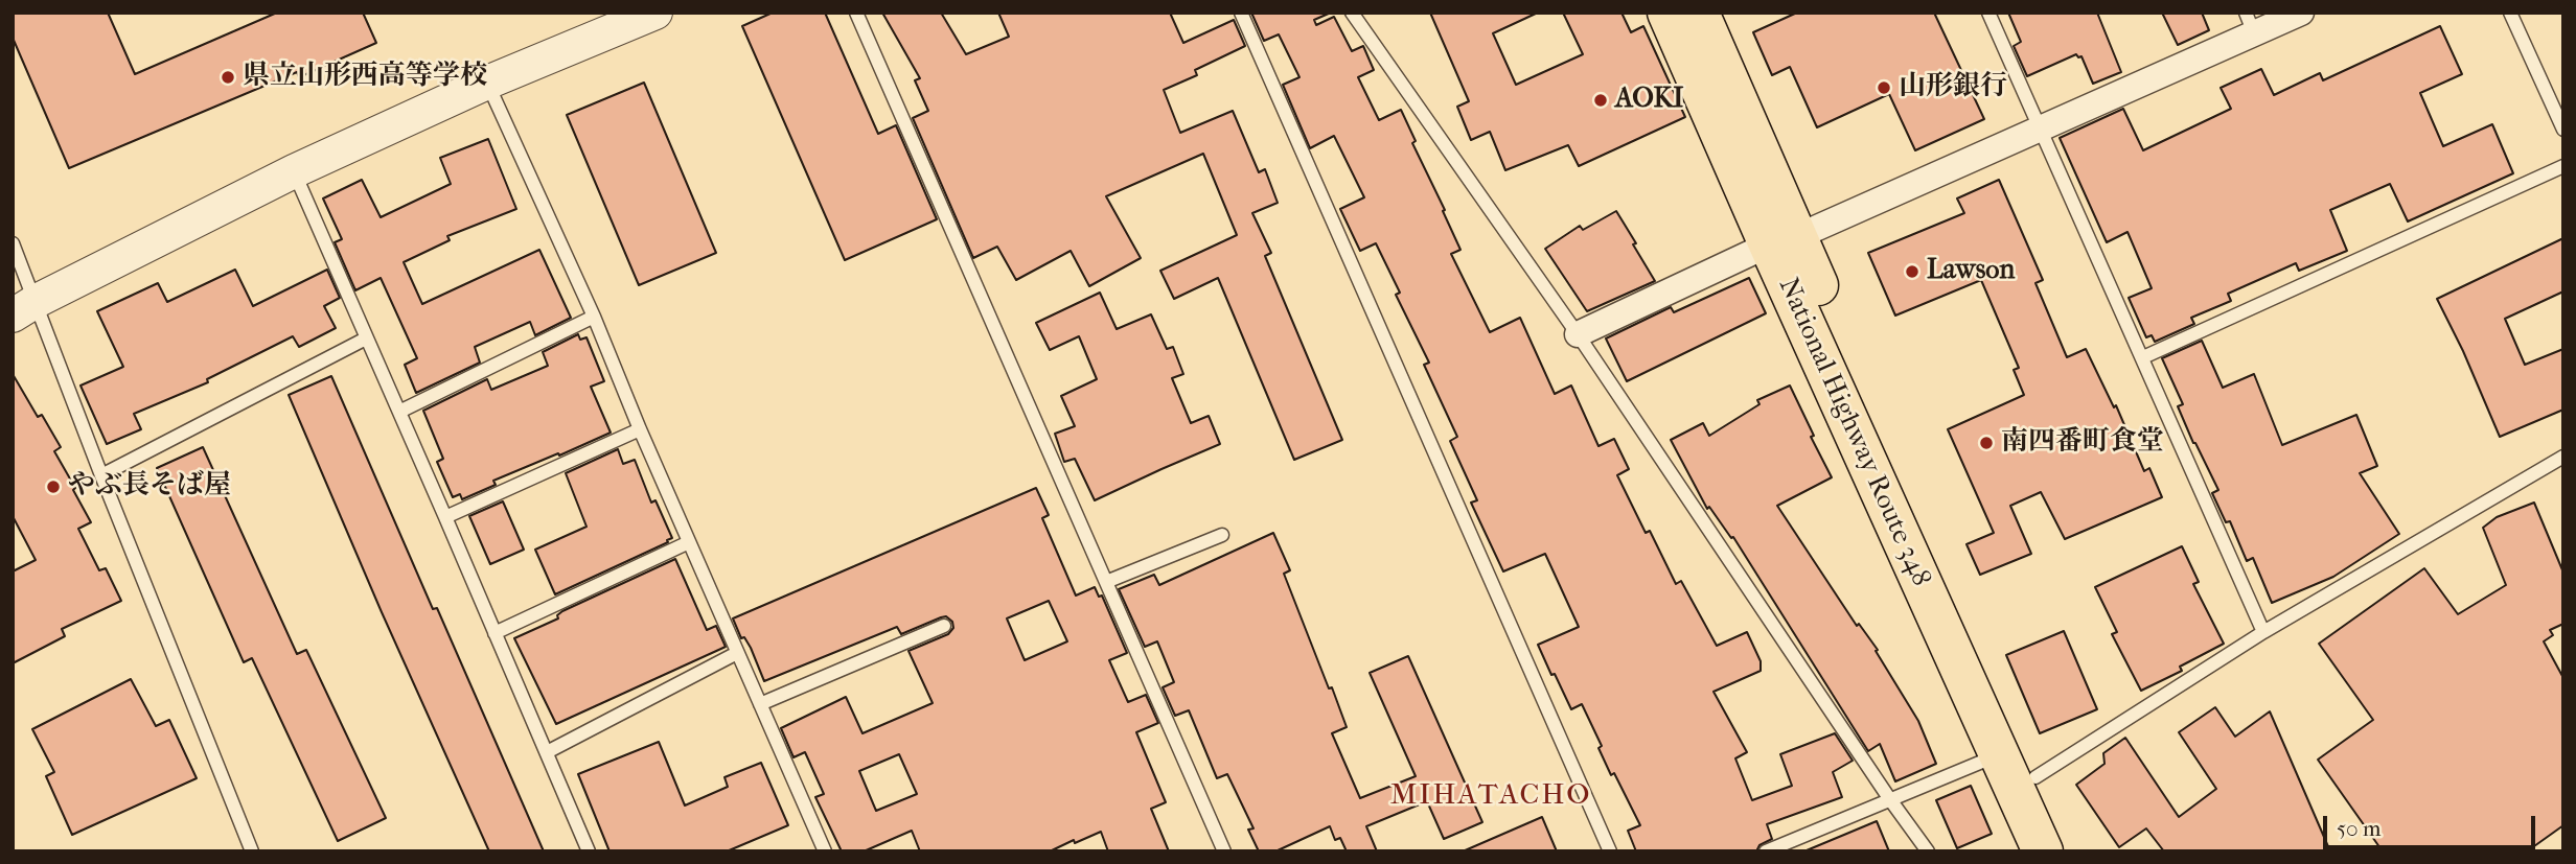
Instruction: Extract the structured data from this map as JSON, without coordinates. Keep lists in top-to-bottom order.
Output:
{
  "streets": {
    "highway": ["National Highway Route 348"]
  },
  "districts": ["MIHATACHO"],
  "places": [
    "県立山形西高等学校",
    "山形銀行",
    "AOKI",
    "Lawson",
    "南四番町食堂",
    "やぶ長そば屋"
  ],
  "scale_bar": "50 m"
}
